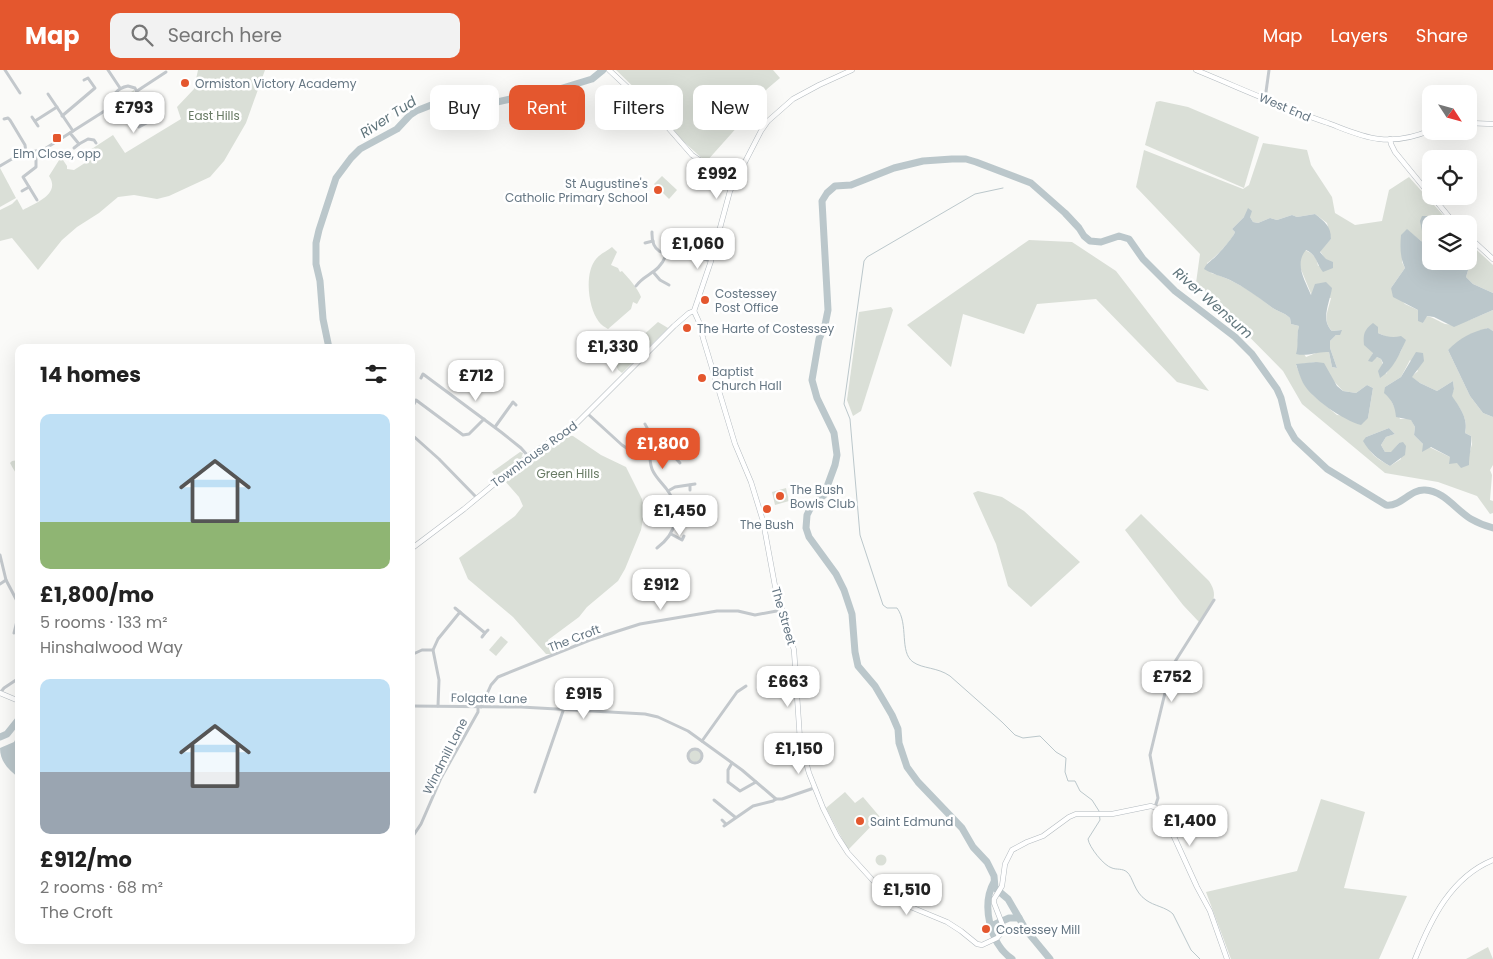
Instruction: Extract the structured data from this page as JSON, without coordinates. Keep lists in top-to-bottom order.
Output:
{
  "streets": {
    "street": [
      "West End",
      "Townhouse Road",
      "The Street",
      "The Croft",
      "Folgate Lane",
      "Windmill Lane"
    ]
  },
  "crossings": [
    ["Townhouse Road", "The Street"],
    ["The Street", "The Croft"],
    ["The Croft", "Folgate Lane"],
    ["The Croft", "Windmill Lane"],
    ["Folgate Lane", "Windmill Lane"]
  ],
  "water": ["River Tud", "River Wensum"],
  "parks": ["East Hills", "Green Hills"],
  "places": {
    "other": [
      "Ormiston Victory Academy",
      "St Augustine's Catholic Primary School",
      "Costessey Post Office",
      "The Harte of Costessey",
      "Baptist Church Hall",
      "The Bush Bowls Club",
      "The Bush",
      "Saint Edmund",
      "Costessey Mill"
    ],
    "transit": ["Elm Close, opp"]
  },
  "north": "bottom right",
  "page": {
    "header": "Map",
    "search": "Search here",
    "nav": ["Map", "Layers", "Share"],
    "chip": [
      "Buy",
      "Rent",
      "Filters",
      "New"
    ],
    "price": [
      "£793",
      "£992",
      "£1,060",
      "£1,330",
      "£712",
      "£1,800",
      "£1,450",
      "£912",
      "£752",
      "£663",
      "£915",
      "£1,150",
      "£1,400",
      "£1,510"
    ],
    "heading": "14 homes",
    "list": [
      {
        "name": "£1,800/mo",
        "note": "5 rooms · 133 m² · Hinshalwood Way"
      },
      {
        "name": "£912/mo",
        "note": "2 rooms · 68 m² · The Croft"
      }
    ]
  }
}
